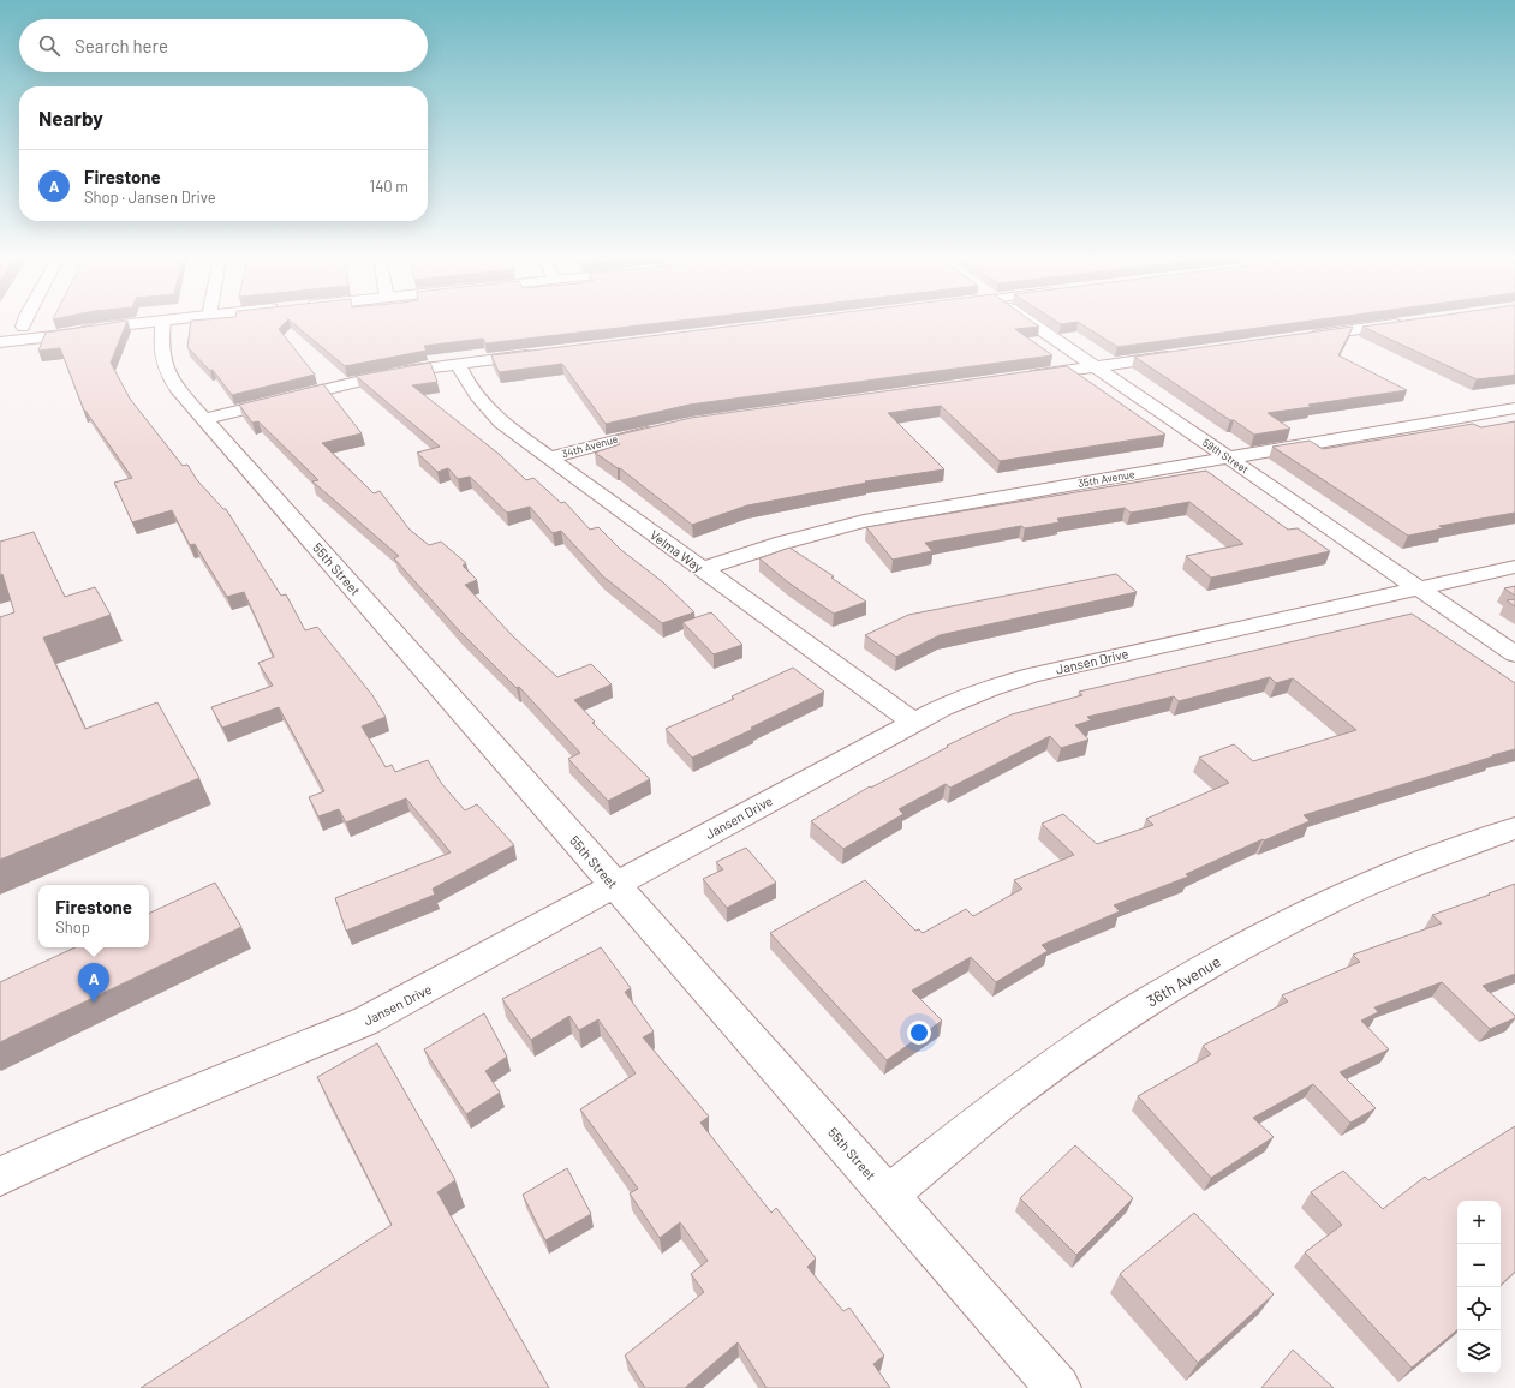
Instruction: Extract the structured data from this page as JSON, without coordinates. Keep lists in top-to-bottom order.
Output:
{
  "streets": {
    "street": [
      "34th Avenue",
      "59th Street",
      "35th Avenue",
      "Velma Way",
      "55th Street",
      "Jansen Drive",
      "36th Avenue"
    ]
  },
  "crossings": [
    ["34th Avenue", "Velma Way"],
    ["59th Street", "35th Avenue"],
    ["59th Street", "Jansen Drive"],
    ["35th Avenue", "Velma Way"],
    ["Velma Way", "Jansen Drive"],
    ["55th Street", "Jansen Drive"],
    ["55th Street", "36th Avenue"]
  ],
  "page": {
    "search": "Search here",
    "heading": "Nearby",
    "list": [
      {
        "mark": "A",
        "name": "Firestone",
        "note": "Shop · Jansen Drive",
        "value": "140 m"
      }
    ],
    "popup": ["Firestone", "Shop"],
    "pins": "A",
    "map_buttons": ["+", "−"]
  }
}
